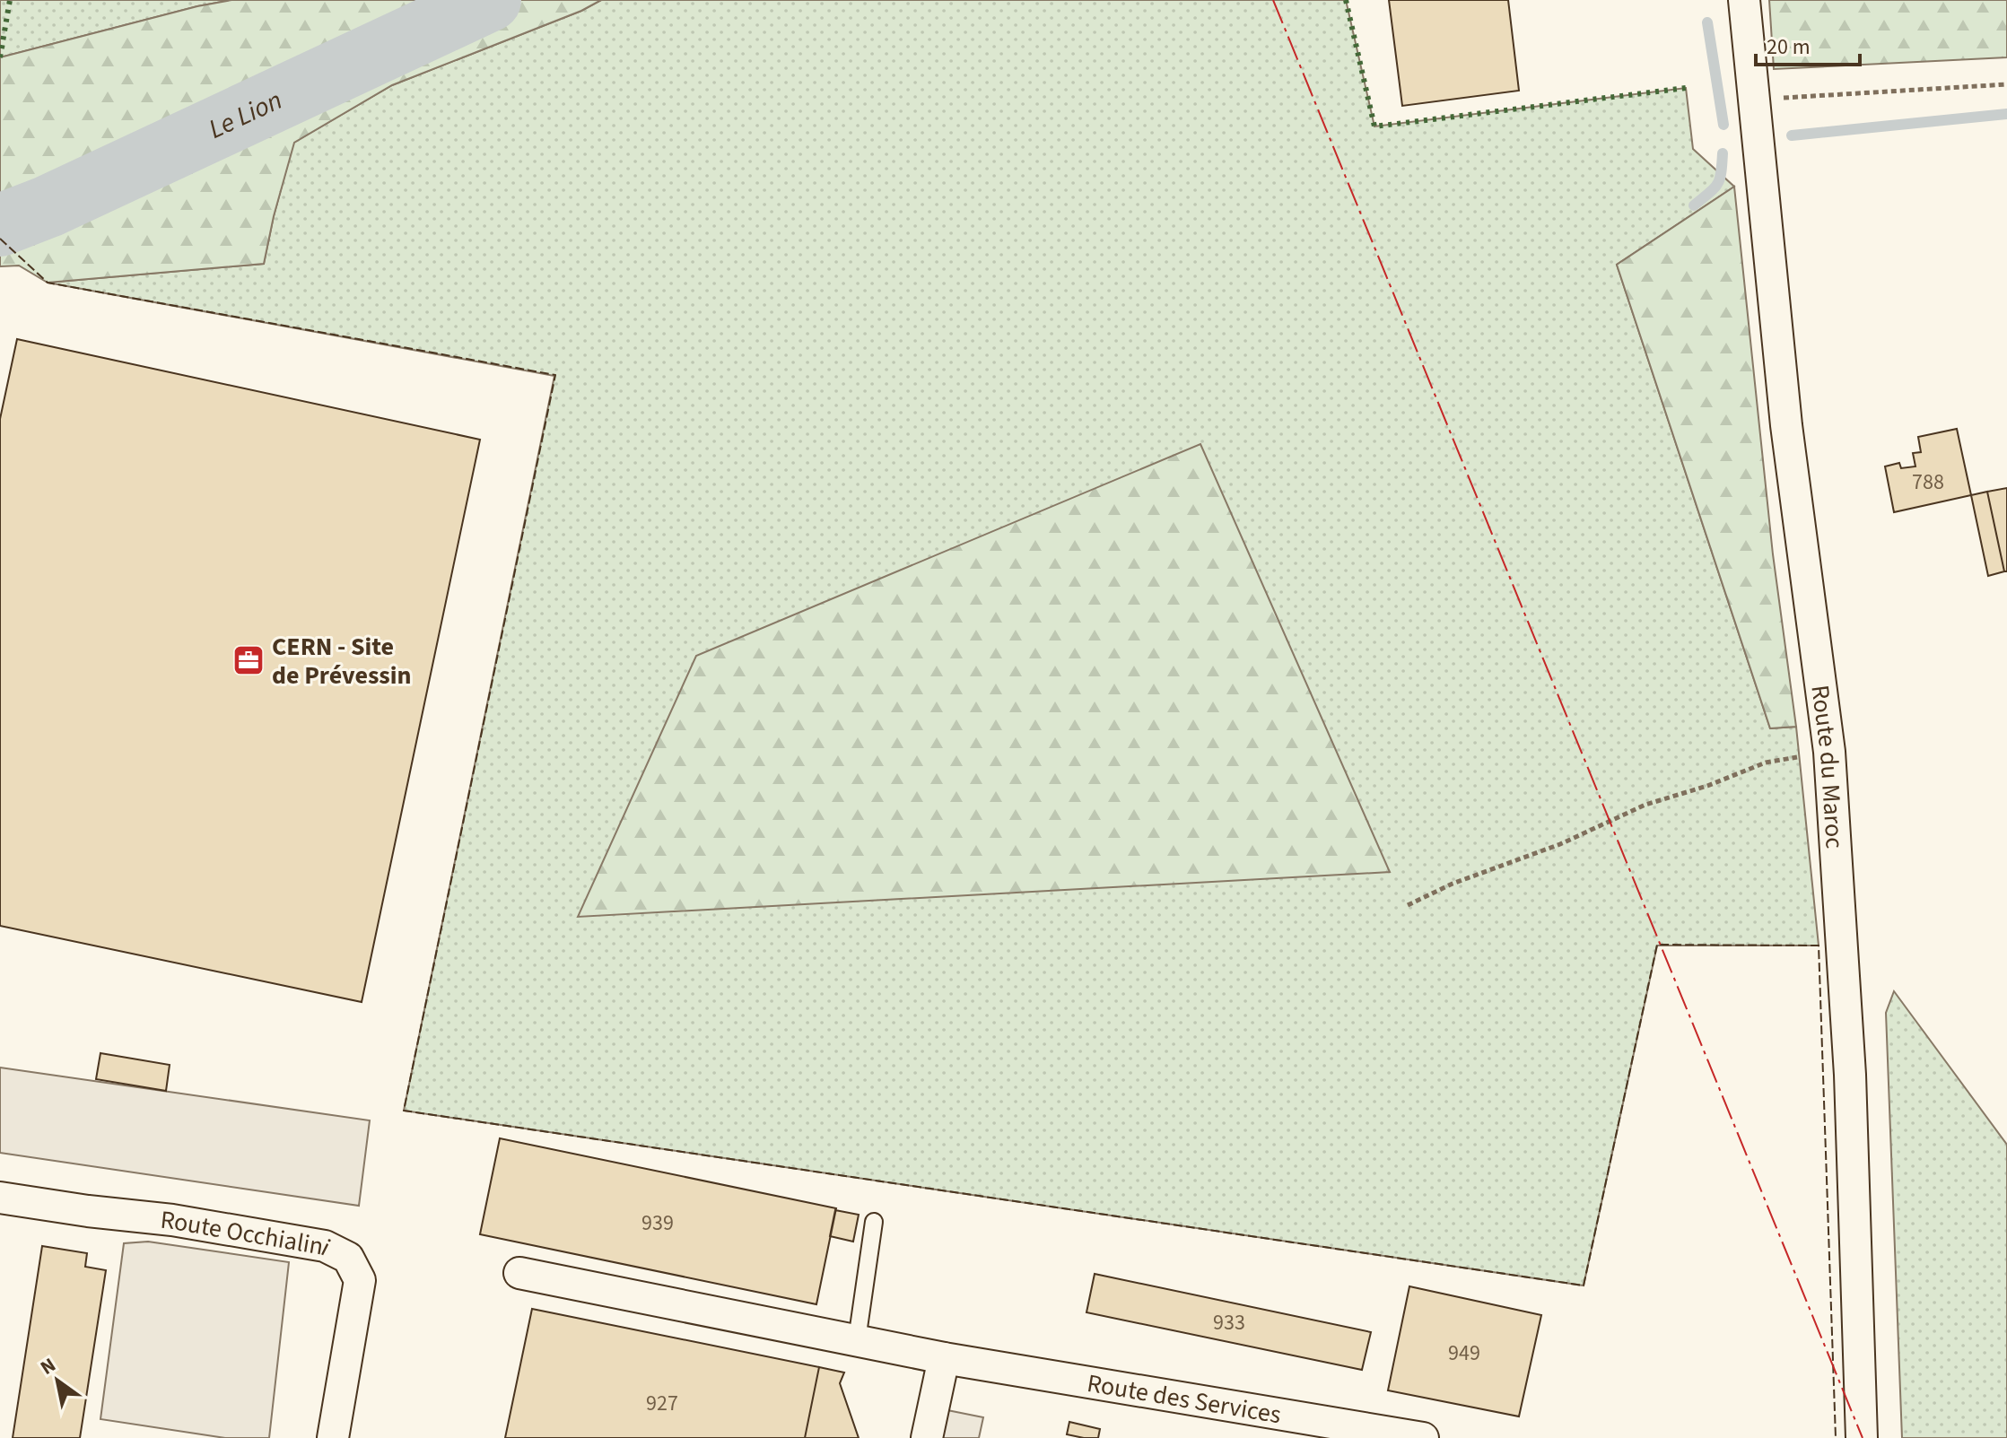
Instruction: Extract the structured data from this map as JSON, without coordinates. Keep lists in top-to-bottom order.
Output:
{
  "streets": {
    "street": ["Route du Maroc", "Route Occhialini", "Route des Services"]
  },
  "water": ["Le Lion"],
  "places": {
    "office": ["CERN - Site de Prévessin"]
  },
  "house_numbers": [
    "788",
    "939",
    "933",
    "949",
    "927"
  ],
  "scale_bar": "20 m",
  "north": "top left"
}
